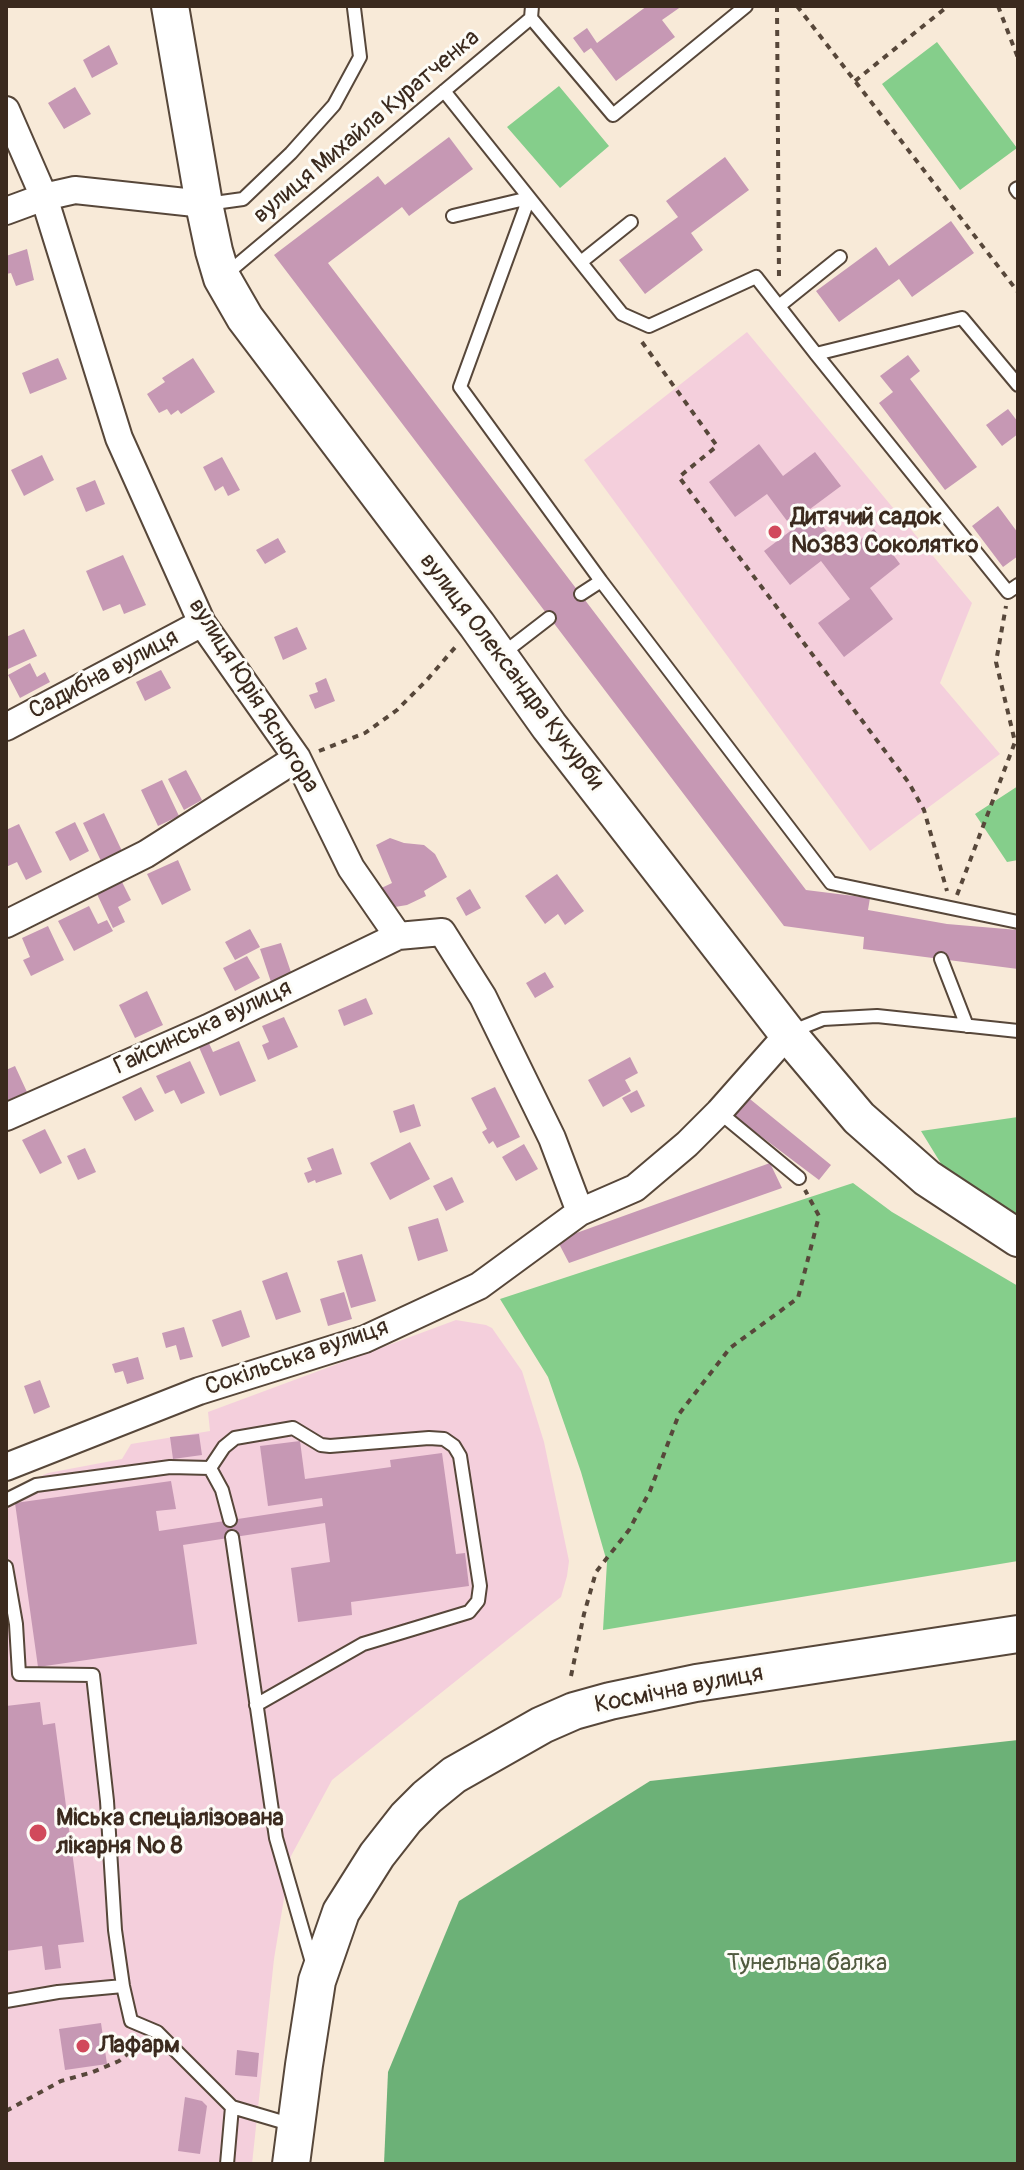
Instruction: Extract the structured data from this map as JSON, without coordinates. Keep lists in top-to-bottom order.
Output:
{
  "streets": {
    "street": [
      "вулиця Олександра Кукурби",
      "Садибна вулиця",
      "вулиця Юрія Ясногора",
      "Гайсинська вулиця",
      "Сокільська вулиця",
      "Космічна вулиця"
    ],
    "lane": ["вулиця Михайла Куратченка"]
  },
  "crossings": [
    ["вулиця Михайла Куратченка", "вулиця Олександра Кукурби"],
    ["вулиця Олександра Кукурби", "Сокільська вулиця"],
    ["Садибна вулиця", "вулиця Юрія Ясногора"],
    ["вулиця Юрія Ясногора", "Гайсинська вулиця"]
  ],
  "parks": ["Тунельна балка"],
  "places": ["Дитячий садок №383 Соколятко", "Міська спеціалізована лікарня № 8", "Лафарм"]
}
